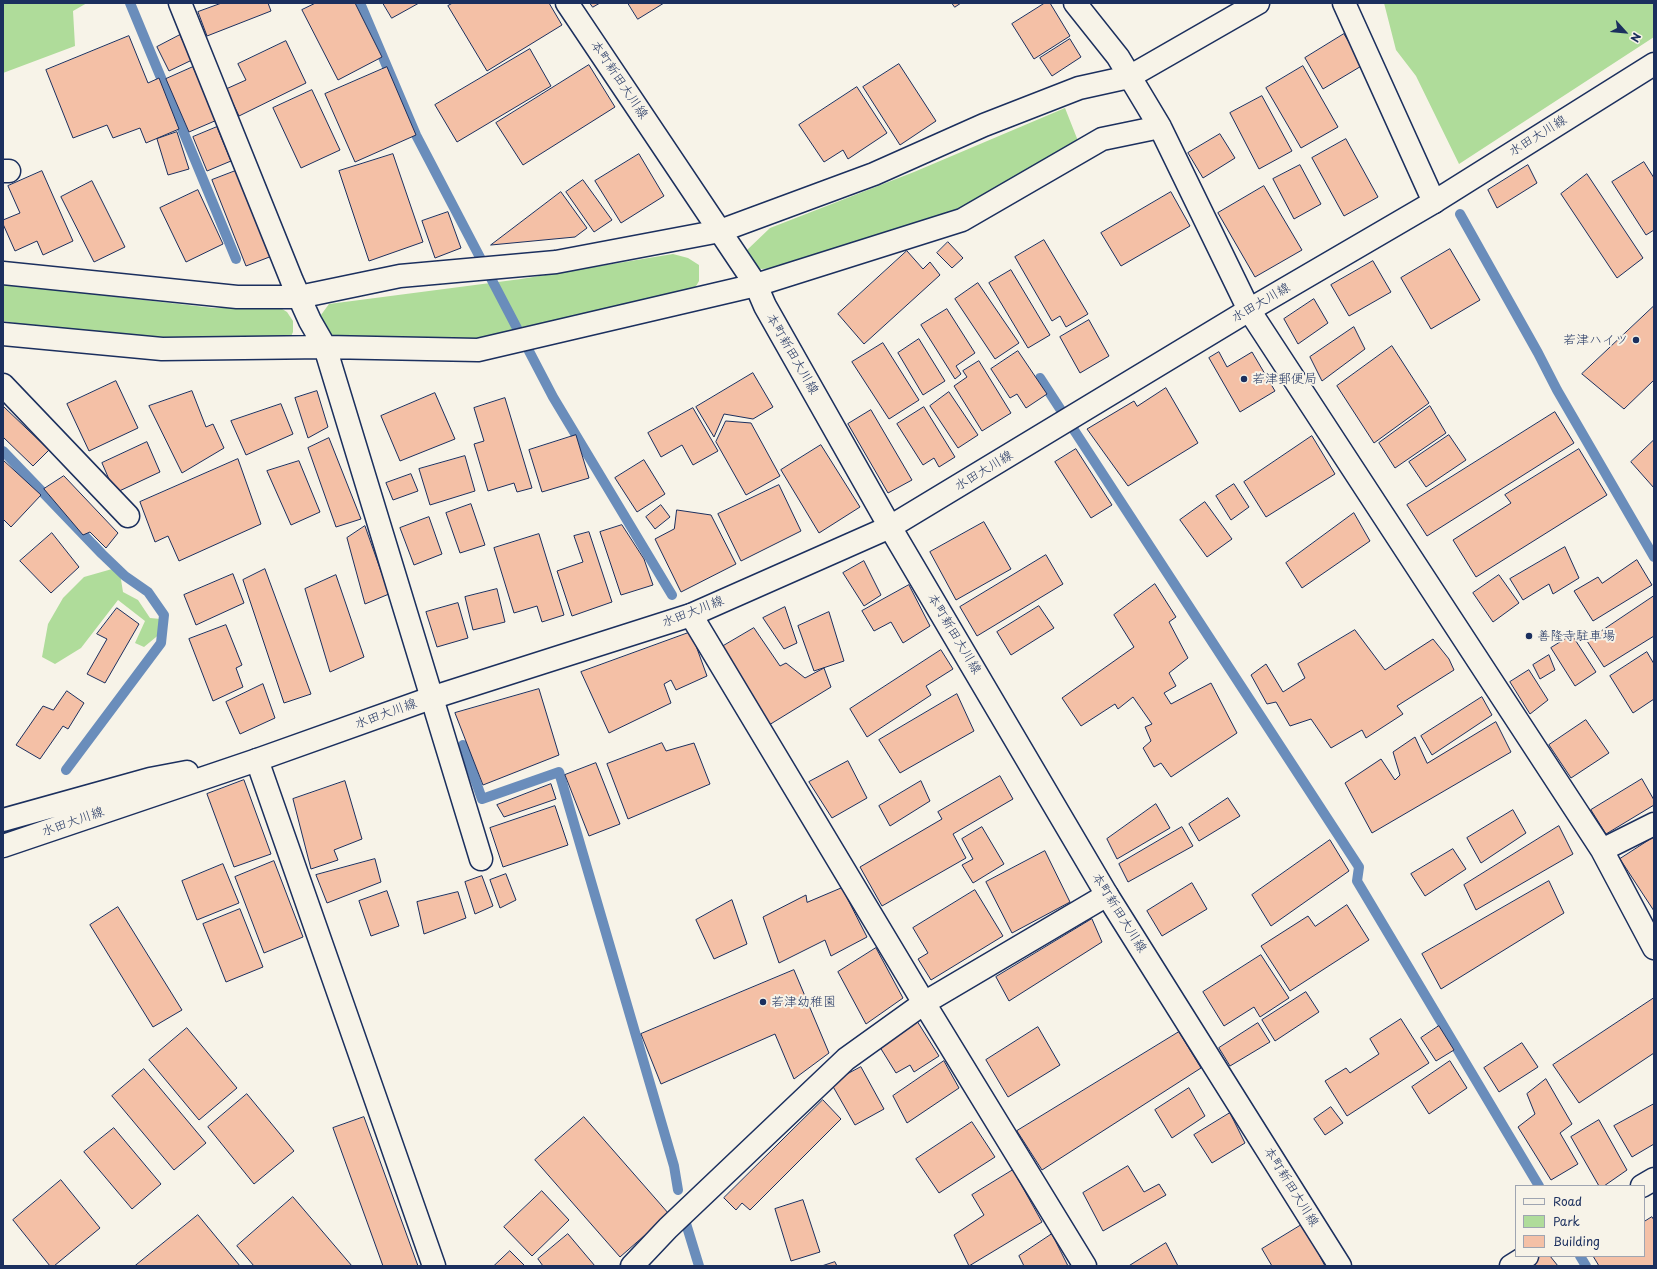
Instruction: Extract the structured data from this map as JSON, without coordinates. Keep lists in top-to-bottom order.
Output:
{
  "streets": {
    "street": ["本町新田大川線", "水田大川線"]
  },
  "crossings": [
    ["本町新田大川線", "水田大川線"]
  ],
  "places": [
    "若津ハイツ",
    "若津郵便局",
    "善隆寺駐車場",
    "若津幼稚園"
  ],
  "legend": ["Road", "Park", "Building"],
  "north": "bottom right"
}
